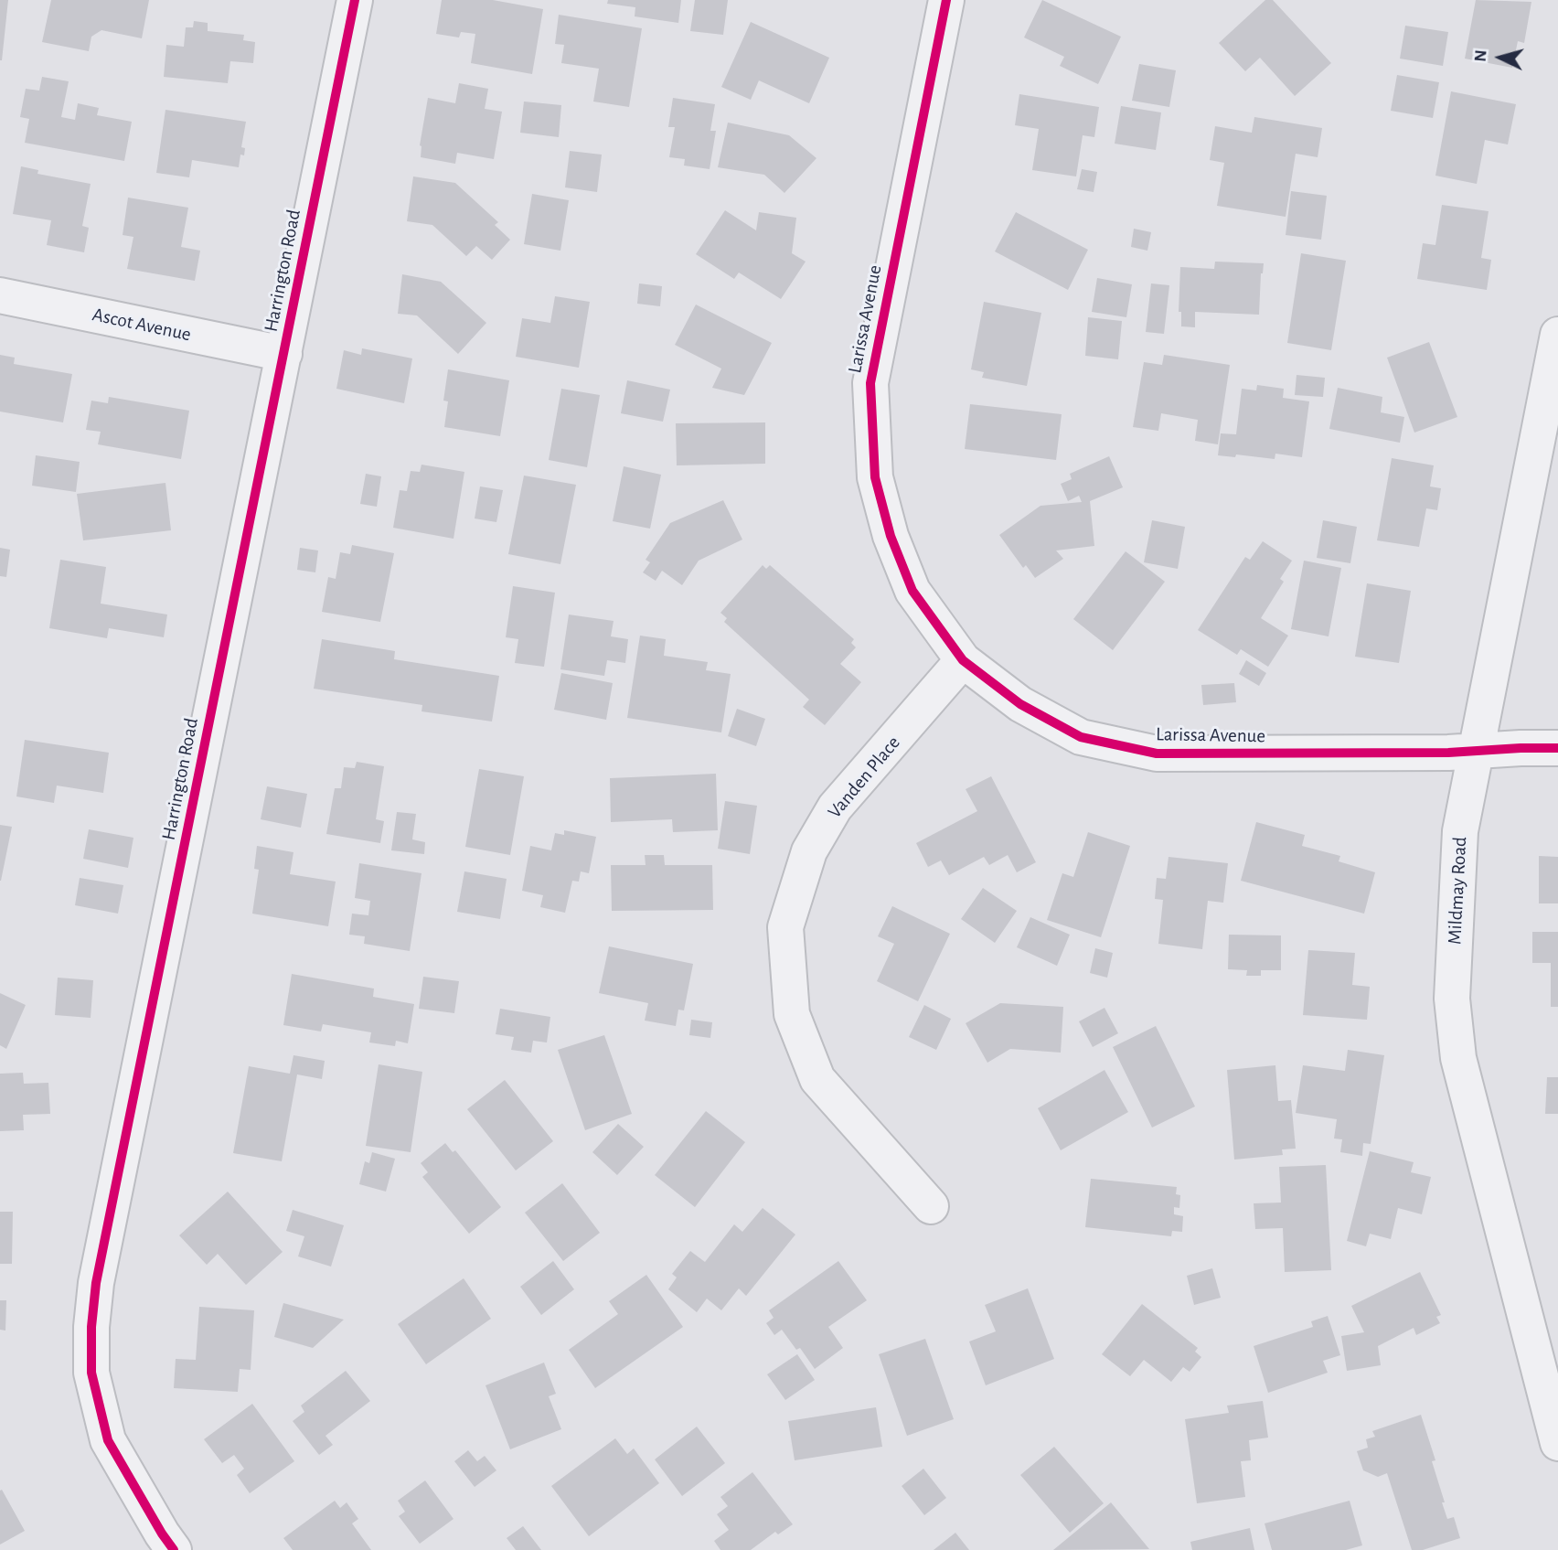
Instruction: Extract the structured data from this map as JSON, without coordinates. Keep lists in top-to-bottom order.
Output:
{
  "streets": {
    "street": [
      "Harrington Road",
      "Larissa Avenue",
      "Ascot Avenue",
      "Vanden Place",
      "Mildmay Road"
    ]
  },
  "crossings": [
    ["Harrington Road", "Ascot Avenue"],
    ["Larissa Avenue", "Vanden Place"],
    ["Larissa Avenue", "Mildmay Road"]
  ],
  "north": "left"
}
